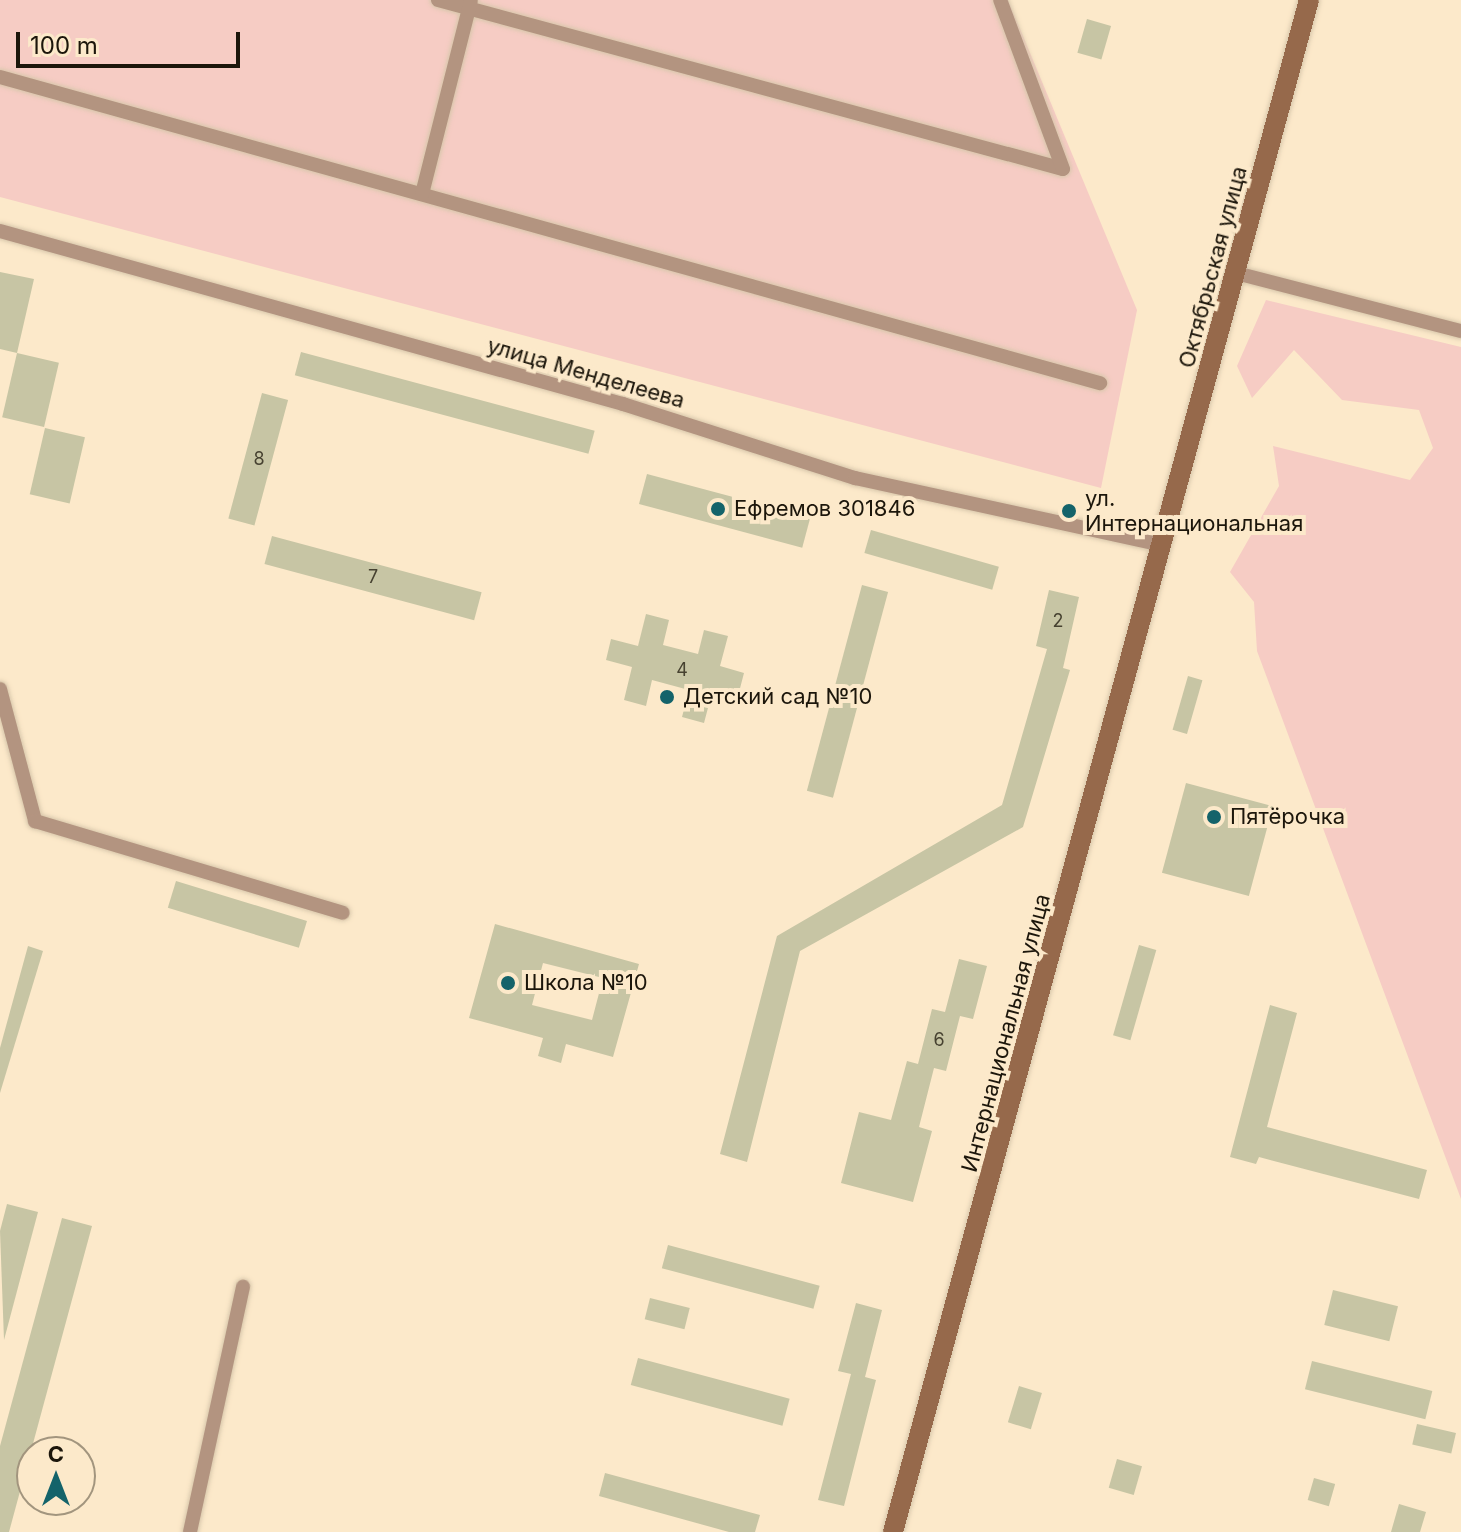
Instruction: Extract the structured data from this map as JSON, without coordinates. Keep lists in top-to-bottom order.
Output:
{
  "streets": {
    "street": ["Октябрьская улица", "улица Менделеева", "Интернациональная улица"]
  },
  "crossings": [
    ["Октябрьская улица", "улица Менделеева"],
    ["Октябрьская улица", "Интернациональная улица"],
    ["улица Менделеева", "Интернациональная улица"]
  ],
  "places": [
    "Ефремов 301846",
    "ул. Интернациональная",
    "Детский сад №10",
    "Пятёрочка",
    "Школа №10"
  ],
  "house_numbers": [
    "8",
    "7",
    "2",
    "4",
    "6"
  ],
  "scale_bar": "100 m",
  "north": "top"
}
